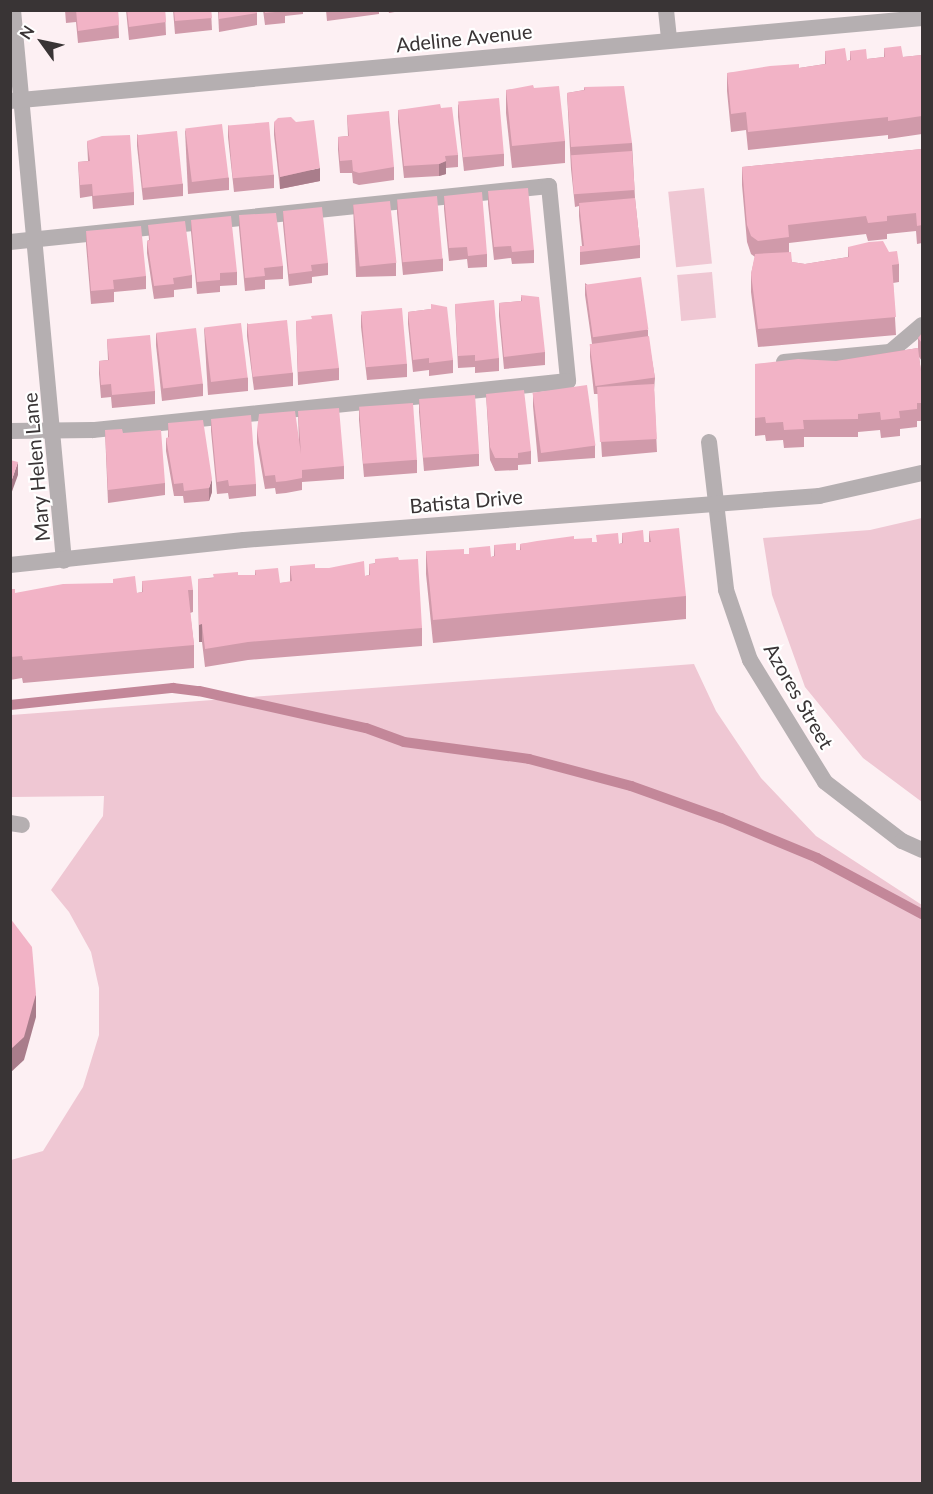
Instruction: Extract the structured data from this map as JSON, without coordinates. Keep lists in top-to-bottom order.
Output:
{
  "streets": {
    "street": [
      "Adeline Avenue",
      "Mary Helen Lane",
      "Batista Drive",
      "Azores Street"
    ]
  },
  "crossings": [
    ["Adeline Avenue", "Mary Helen Lane"],
    ["Mary Helen Lane", "Batista Drive"],
    ["Batista Drive", "Azores Street"]
  ],
  "north": "top left"
}
